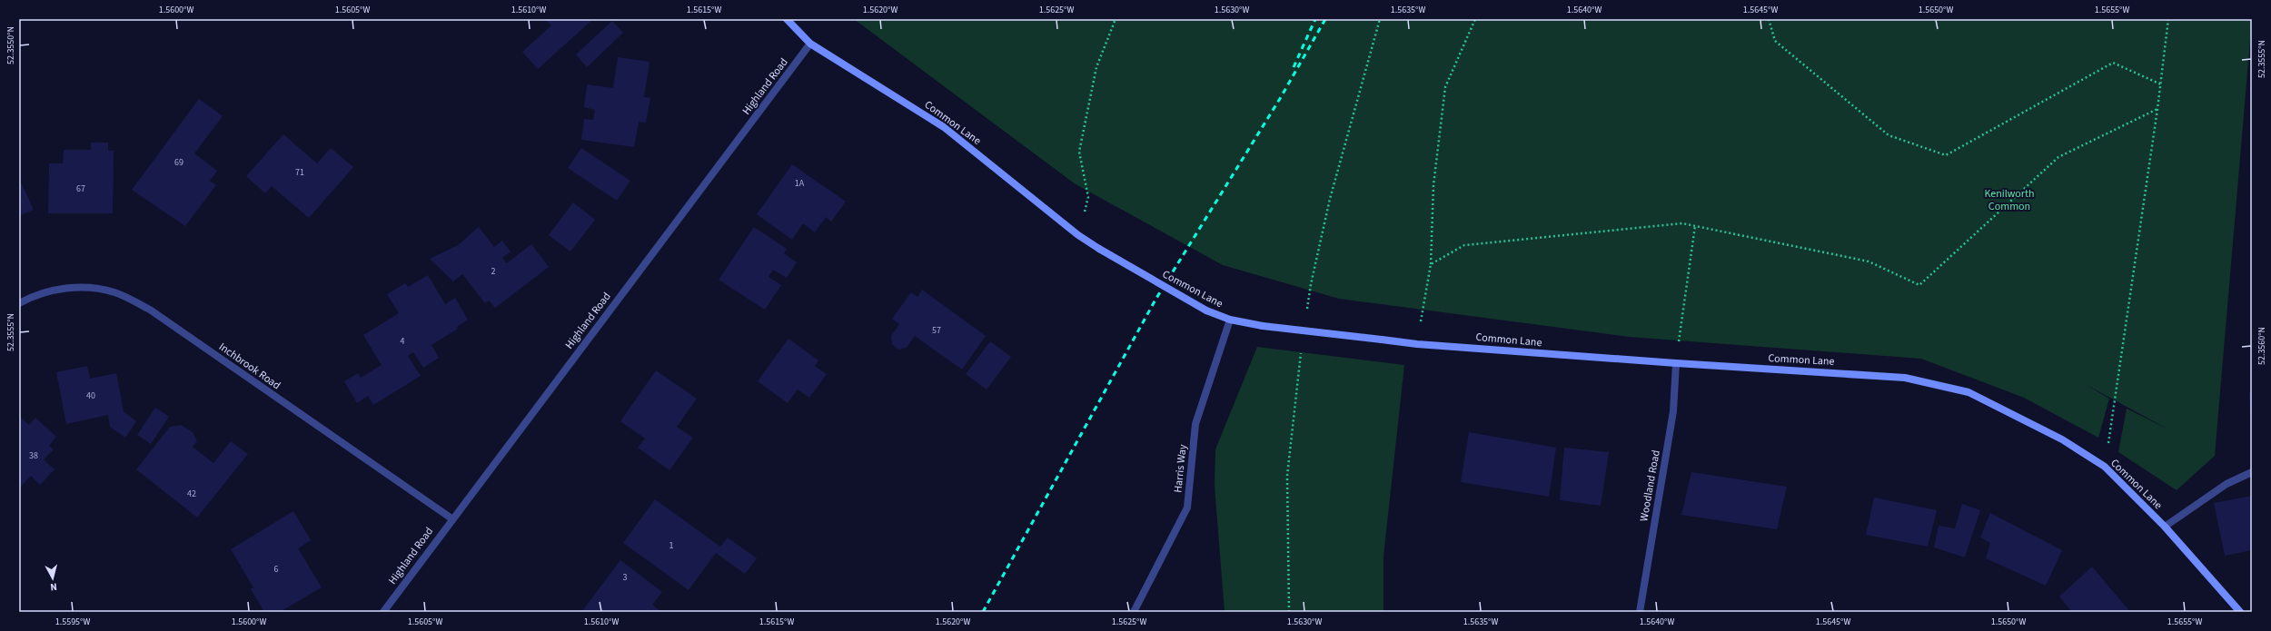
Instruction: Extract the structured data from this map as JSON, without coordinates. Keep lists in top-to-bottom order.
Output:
{
  "streets": {
    "street": [
      "Highland Road",
      "Common Lane",
      "Inchbrook Road",
      "Harris Way",
      "Woodland Road"
    ]
  },
  "crossings": [
    ["Highland Road", "Common Lane"],
    ["Highland Road", "Inchbrook Road"],
    ["Common Lane", "Harris Way"],
    ["Common Lane", "Woodland Road"]
  ],
  "parks": ["Kenilworth Common"],
  "house_numbers": [
    "69",
    "71",
    "1A",
    "67",
    "2",
    "57",
    "4",
    "40",
    "38",
    "42",
    "1",
    "6",
    "3"
  ],
  "north": "bottom",
  "coordinates": [
    "1.5600°W",
    "1.5605°W",
    "1.5610°W",
    "1.5615°W",
    "1.5620°W",
    "1.5625°W",
    "1.5630°W",
    "1.5635°W",
    "1.5640°W",
    "1.5645°W",
    "1.5650°W",
    "1.5655°W",
    "52.3550°N",
    "52.3555°N",
    "52.3560°N",
    "1.5595°W"
  ]
}
